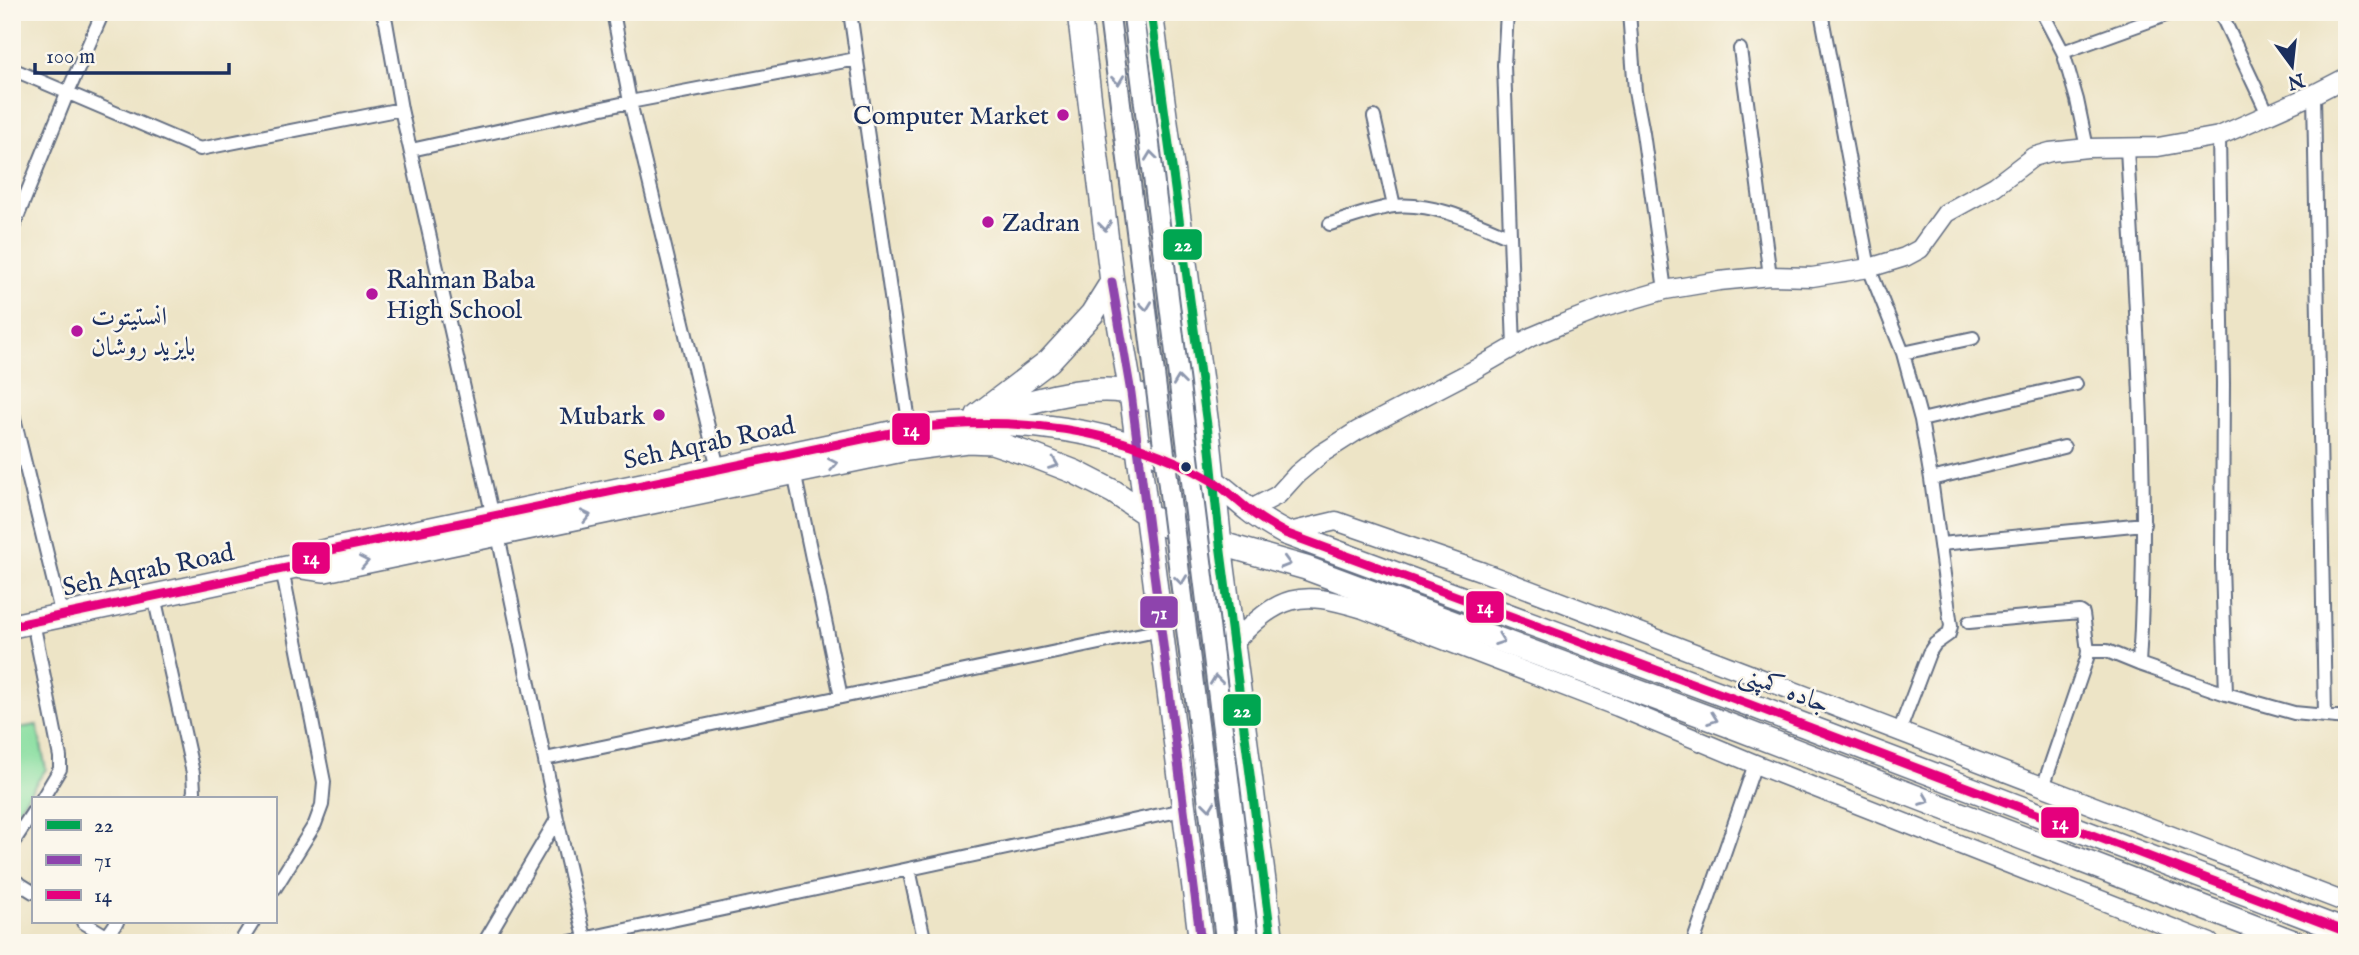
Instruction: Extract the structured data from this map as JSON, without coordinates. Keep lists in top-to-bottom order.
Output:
{
  "streets": {
    "highway": ["Seh Aqrab Road", "جاده کمپنی"]
  },
  "crossings": [
    ["Seh Aqrab Road", "جاده کمپنی"]
  ],
  "places": [
    "Computer Market",
    "Zadran",
    "Rahman Baba High School",
    "انستیتوت بایزید روشان",
    "Mubark"
  ],
  "lines": ["transit line 22", "transit line 71", "transit line 14"],
  "legend": ["22", "71", "14"],
  "scale_bar": "100 m",
  "north": "bottom"
}
